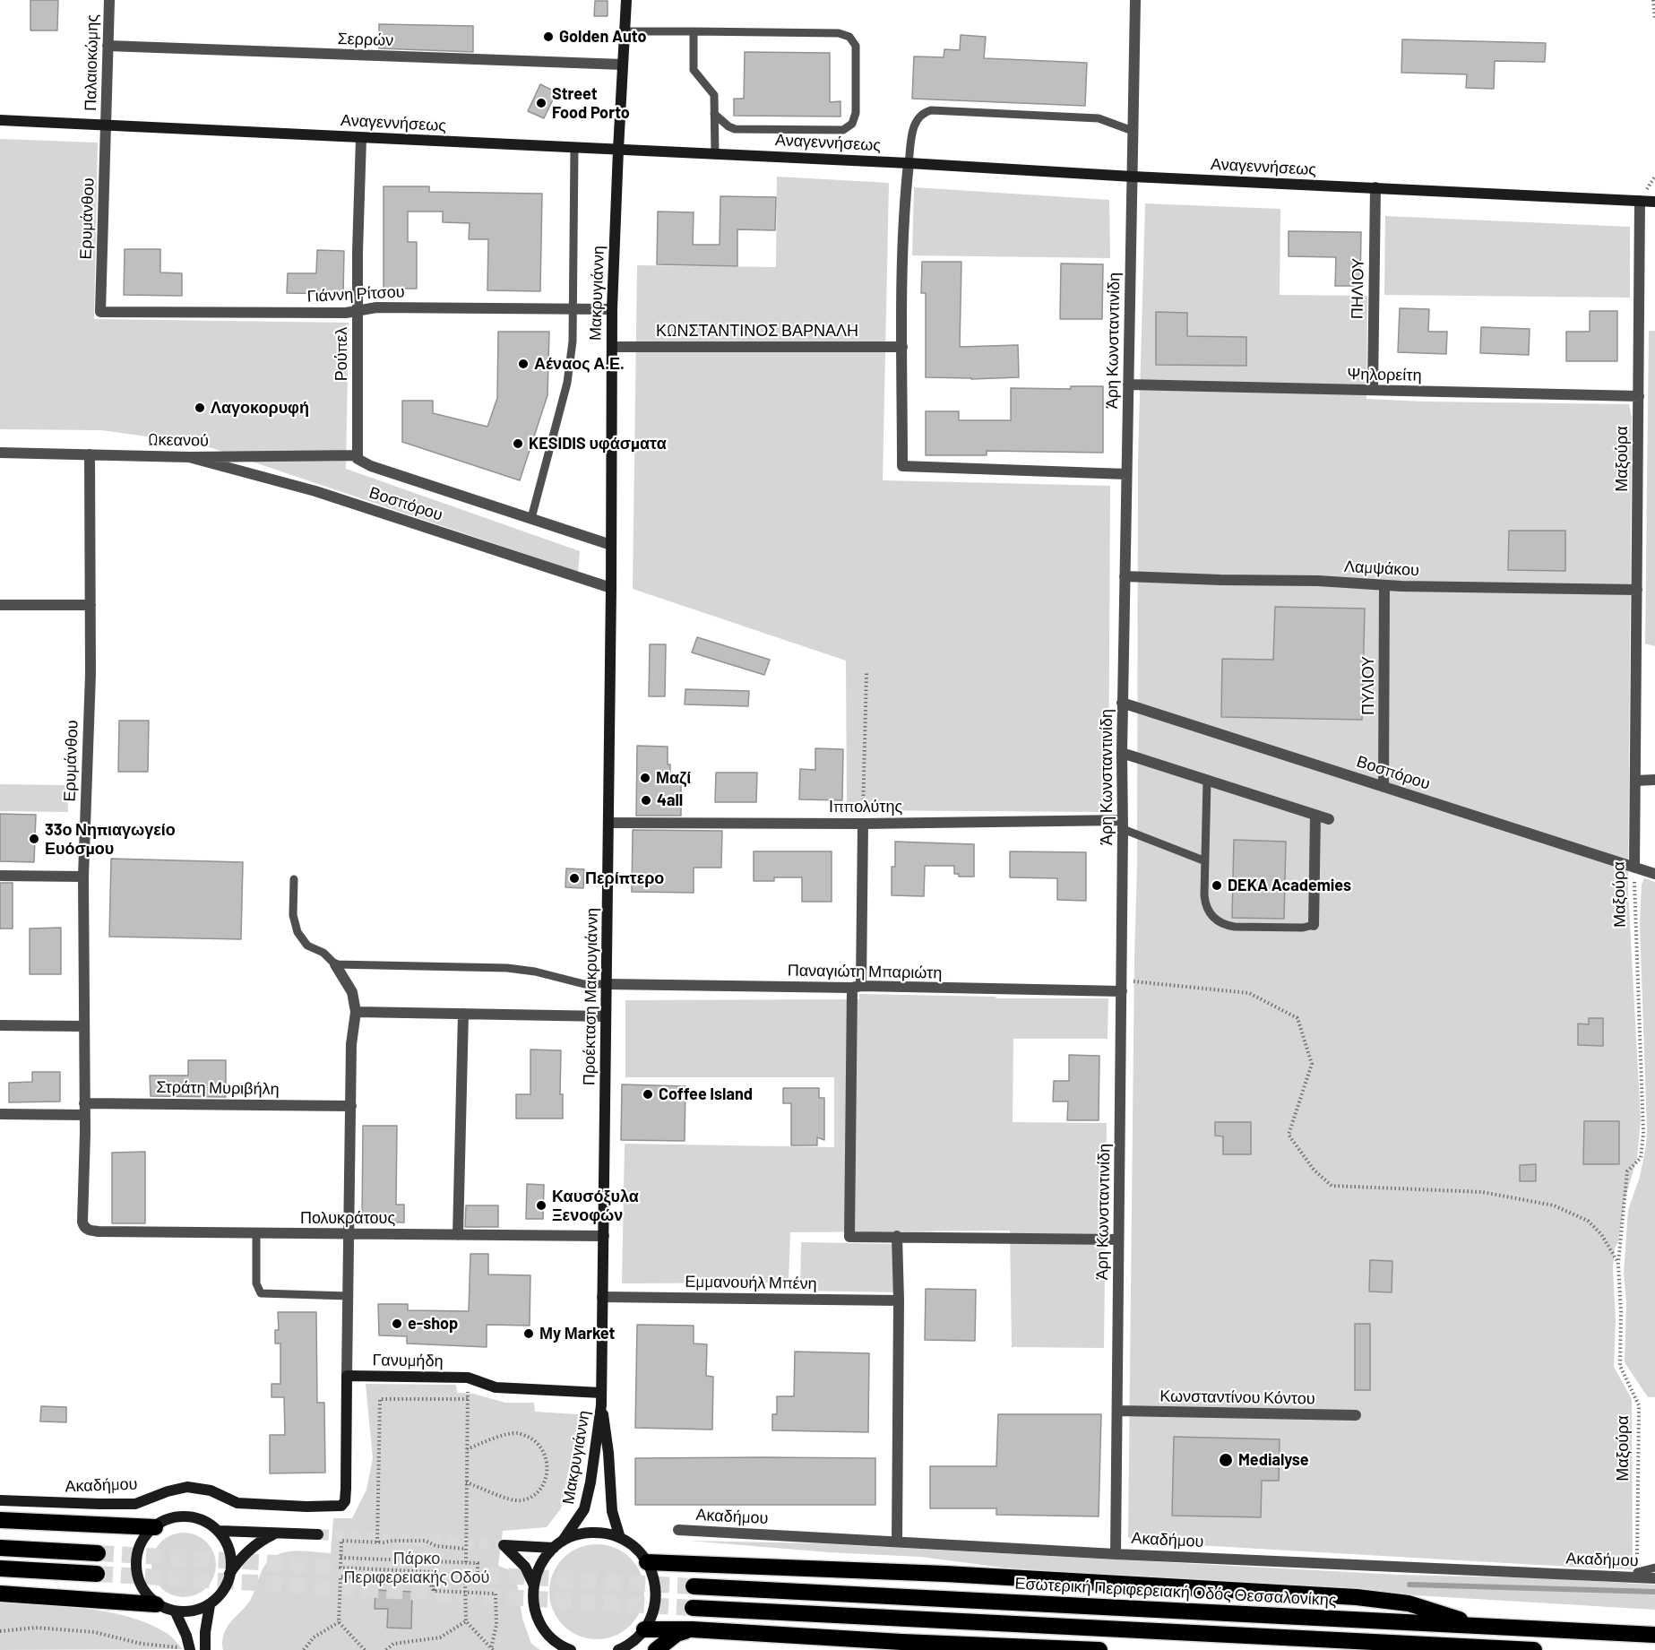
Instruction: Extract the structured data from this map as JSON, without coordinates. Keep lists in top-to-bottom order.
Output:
{
  "streets": {
    "highway": ["Εσωτερική Περιφερειακή Οδός Θεσσαλονίκης"],
    "main road": [
      "Αναγεννήσεως",
      "Μακρυγιάννη",
      "Προέκταση Μακρυγιάννη",
      "Γανυμήδη",
      "Ακαδήμου"
    ],
    "street": [
      "Σερρών",
      "Παλαιοκώμης",
      "Ερυμάνθου",
      "ΠΗΛΙΟΥ",
      "Γιάννη Ρίτσου",
      "ΚΩΝΣΤΑΝΤΙΝΟΣ ΒΑΡΝΑΛΗ",
      "Άρη Κωνσταντινίδη",
      "Ρούπελ",
      "Ψηλορείτη",
      "Ωκεανού",
      "Μαξούρα",
      "Βοσπόρου",
      "Λαμψάκου",
      "ΠΥΛΙΟΥ",
      "Ιππολύτης",
      "Παναγιώτη Μπαριώτη",
      "Στράτη Μυριβήλη",
      "Πολυκράτους",
      "Εμμανουήλ Μπένη",
      "Κωνσταντίνου Κόντου"
    ]
  },
  "crossings": [
    ["Σερρών", "Παλαιοκώμης"],
    ["Σερρών", "Μακρυγιάννη"],
    ["Παλαιοκώμης", "Αναγεννήσεως"],
    ["Παλαιοκώμης", "Ερυμάνθου"],
    ["Αναγεννήσεως", "Ερυμάνθου"],
    ["Αναγεννήσεως", "ΠΗΛΙΟΥ"],
    ["Αναγεννήσεως", "Μακρυγιάννη"],
    ["Αναγεννήσεως", "Άρη Κωνσταντινίδη"],
    ["Αναγεννήσεως", "Ρούπελ"],
    ["Αναγεννήσεως", "Μαξούρα"],
    ["Ερυμάνθου", "Γιάννη Ρίτσου"],
    ["Ερυμάνθου", "Ωκεανού"],
    ["Ερυμάνθου", "Στράτη Μυριβήλη"],
    ["Ερυμάνθου", "Πολυκράτους"],
    ["ΠΗΛΙΟΥ", "Ψηλορείτη"],
    ["Μακρυγιάννη", "Γιάννη Ρίτσου"],
    ["Μακρυγιάννη", "ΚΩΝΣΤΑΝΤΙΝΟΣ ΒΑΡΝΑΛΗ"],
    ["Μακρυγιάννη", "Βοσπόρου"],
    ["Μακρυγιάννη", "Προέκταση Μακρυγιάννη"],
    ["Γιάννη Ρίτσου", "Ρούπελ"],
    ["Άρη Κωνσταντινίδη", "Ψηλορείτη"],
    ["Άρη Κωνσταντινίδη", "Βοσπόρου"],
    ["Άρη Κωνσταντινίδη", "Λαμψάκου"],
    ["Άρη Κωνσταντινίδη", "Ιππολύτης"],
    ["Άρη Κωνσταντινίδη", "Παναγιώτη Μπαριώτη"],
    ["Άρη Κωνσταντινίδη", "Κωνσταντίνου Κόντου"],
    ["Άρη Κωνσταντινίδη", "Ακαδήμου"],
    ["Ρούπελ", "Ωκεανού"],
    ["Ρούπελ", "Βοσπόρου"],
    ["Ψηλορείτη", "Μαξούρα"],
    ["Ωκεανού", "Βοσπόρου"],
    ["Μαξούρα", "Βοσπόρου"],
    ["Μαξούρα", "Λαμψάκου"],
    ["Βοσπόρου", "ΠΥΛΙΟΥ"],
    ["Βοσπόρου", "Προέκταση Μακρυγιάννη"],
    ["Λαμψάκου", "ΠΥΛΙΟΥ"],
    ["Ιππολύτης", "Προέκταση Μακρυγιάννη"],
    ["Παναγιώτη Μπαριώτη", "Προέκταση Μακρυγιάννη"],
    ["Προέκταση Μακρυγιάννη", "Πολυκράτους"],
    ["Προέκταση Μακρυγιάννη", "Εμμανουήλ Μπένη"],
    ["Γανυμήδη", "Ακαδήμου"]
  ],
  "parks": ["Πάρκο Περιφερειακής Οδού"],
  "places": [
    "Golden Auto",
    "Street Food Porto",
    "Αέναος Α.Ε.",
    "Λαγοκορυφή",
    "KESIDIS υφάσματα",
    "Μαζί",
    "4all",
    "33ο Νηπιαγωγείο Ευόσμου",
    "Περίπτερο",
    "DEKA Academies",
    "Coffee Island",
    "Καυσόξυλα Ξενοφών",
    "e-shop",
    "Μy Μarket",
    "Medialyse"
  ]
}
